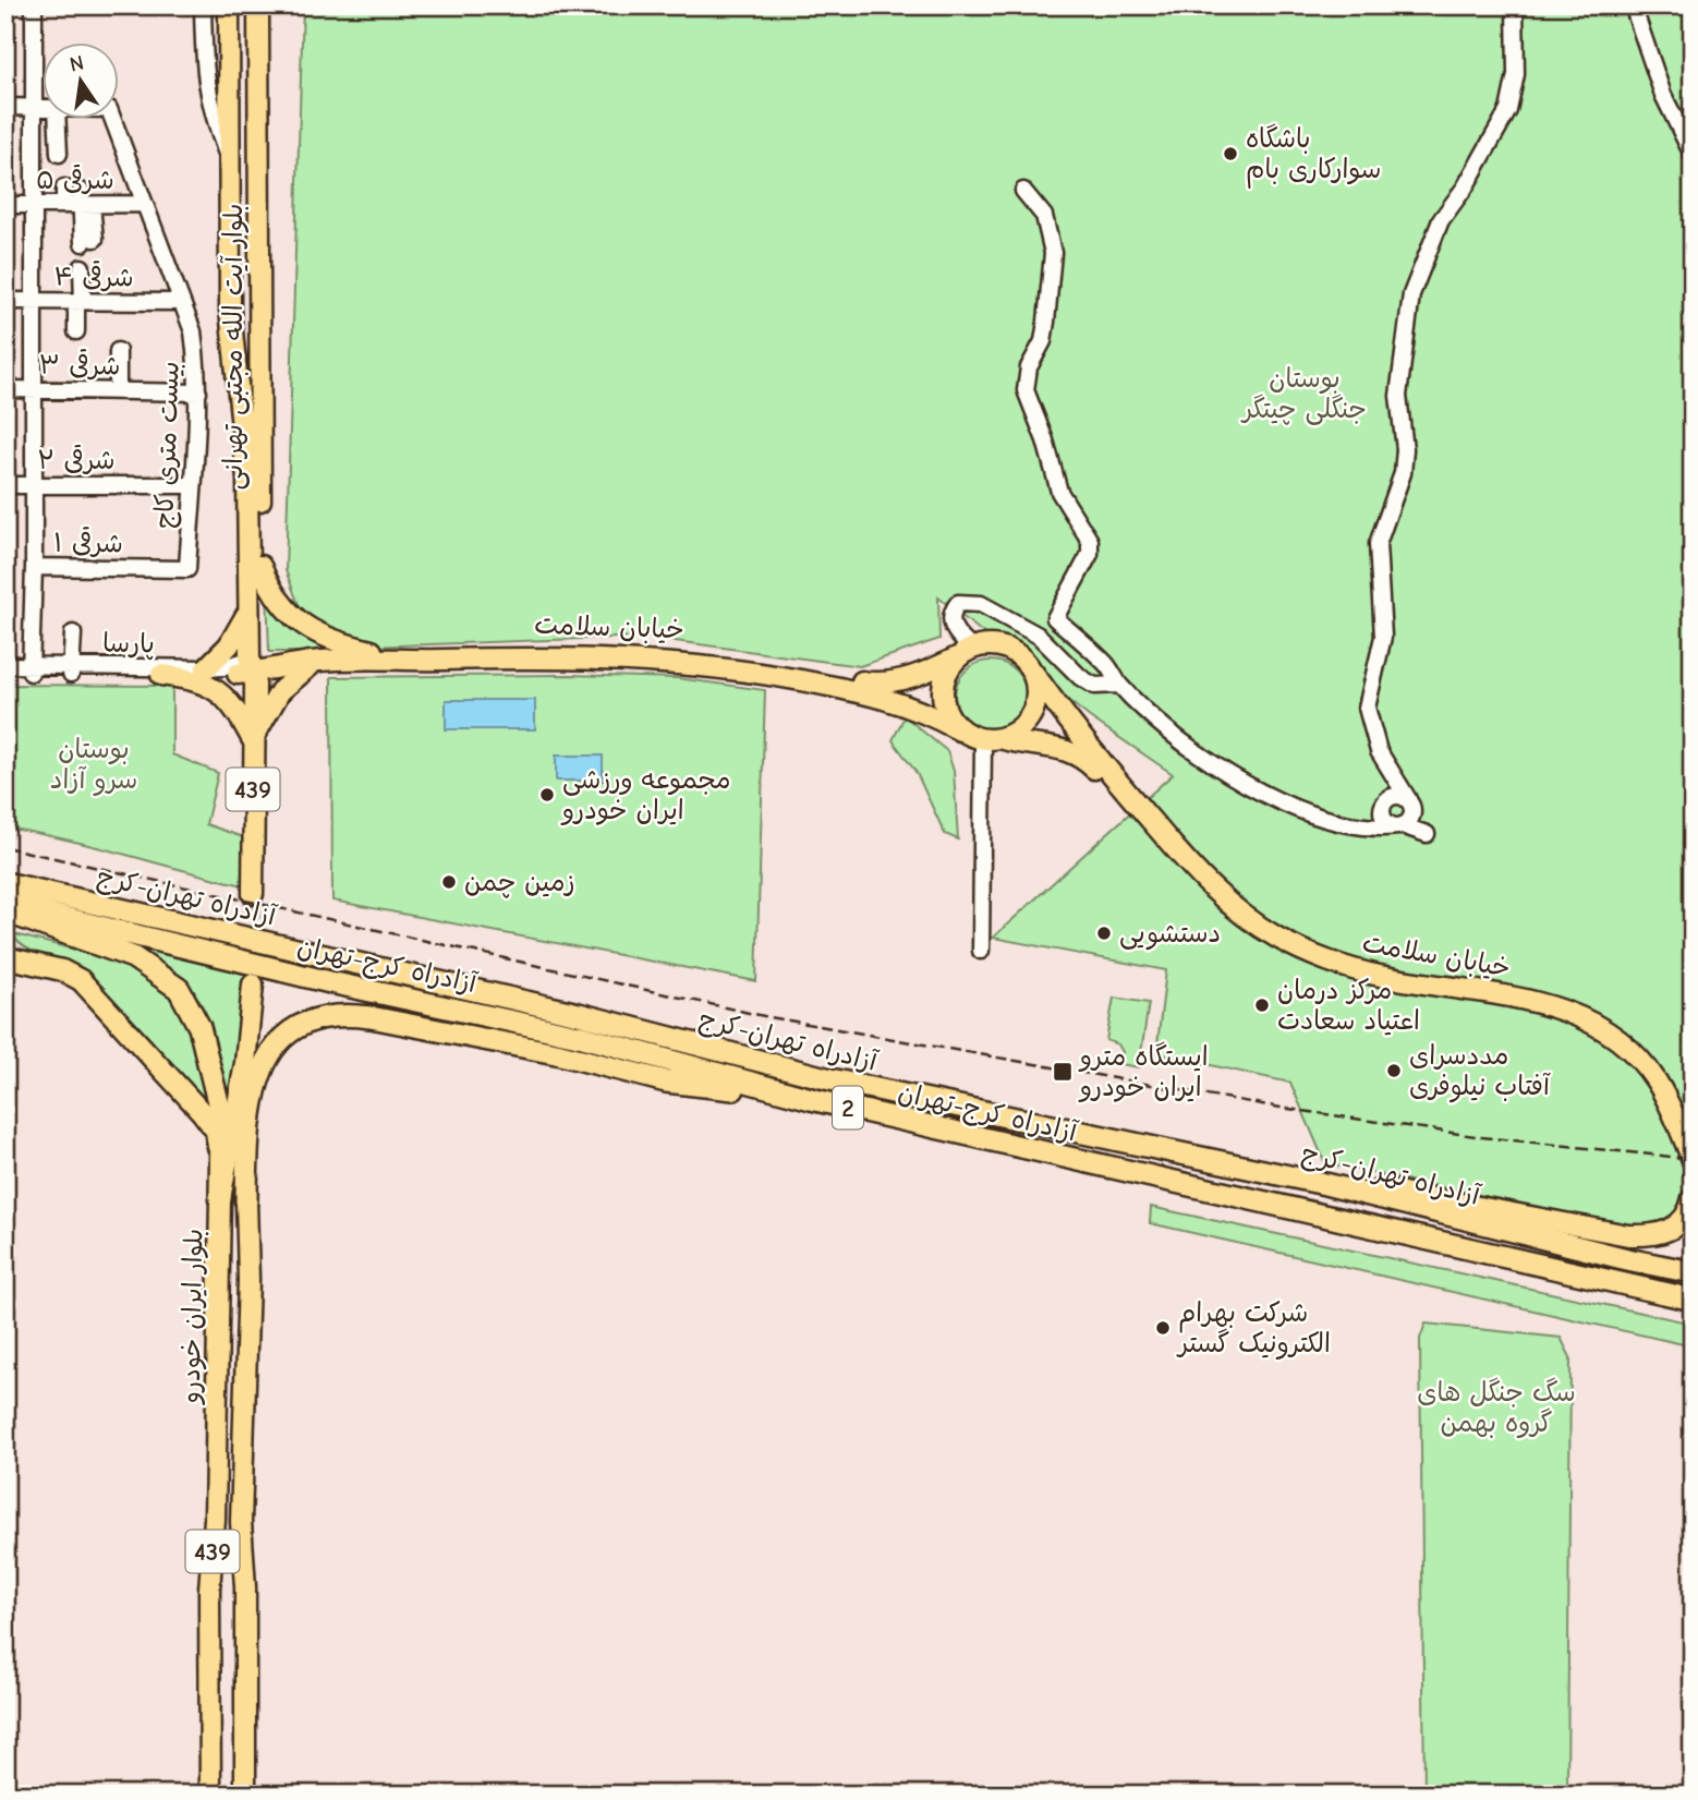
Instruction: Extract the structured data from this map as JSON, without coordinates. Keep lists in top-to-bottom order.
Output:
{
  "streets": {
    "highway": ["آزادراه تهران-کرج", "آزادراه کرج-تهران", "2"],
    "main road": [
      "بلوار آیت الله مجتبی تهرانی",
      "خیابان سلامت",
      "439",
      "بلوار ایران خودرو"
    ],
    "street": [
      "۵ شرقی",
      "۴ شرقی",
      "۳ شرقی",
      "بیست متری کاج",
      "۲ شرقی",
      "۱ شرقی",
      "پارسا"
    ]
  },
  "crossings": [
    ["۵ شرقی", "بیست متری کاج"],
    ["۴ شرقی", "بیست متری کاج"],
    ["بلوار آیت الله مجتبی تهرانی", "خیابان سلامت"],
    ["بلوار آیت الله مجتبی تهرانی", "پارسا"],
    ["بلوار آیت الله مجتبی تهرانی", "439"],
    ["۳ شرقی", "بیست متری کاج"],
    ["بیست متری کاج", "۲ شرقی"],
    ["بیست متری کاج", "۱ شرقی"],
    ["خیابان سلامت", "پارسا"],
    ["خیابان سلامت", "439"],
    ["پارسا", "439"]
  ],
  "parks": ["بوستان جنگلی چیتگر", "بوستان سرو آزاد", "سگ جنگل های گروه بهمن"],
  "places": {
    "other": [
      "باشگاه سوارکاری بام",
      "مجموعه ورزشی ایران خودرو",
      "زمین چمن",
      "دستشویی",
      "مرکز درمان اعتیاد سعادت",
      "مددسرای آفتاب نیلوفری",
      "شرکت بهرام الکترونیک گستر"
    ],
    "transit": ["ایستگاه مترو ایران خودرو"]
  },
  "north": "top"
}
